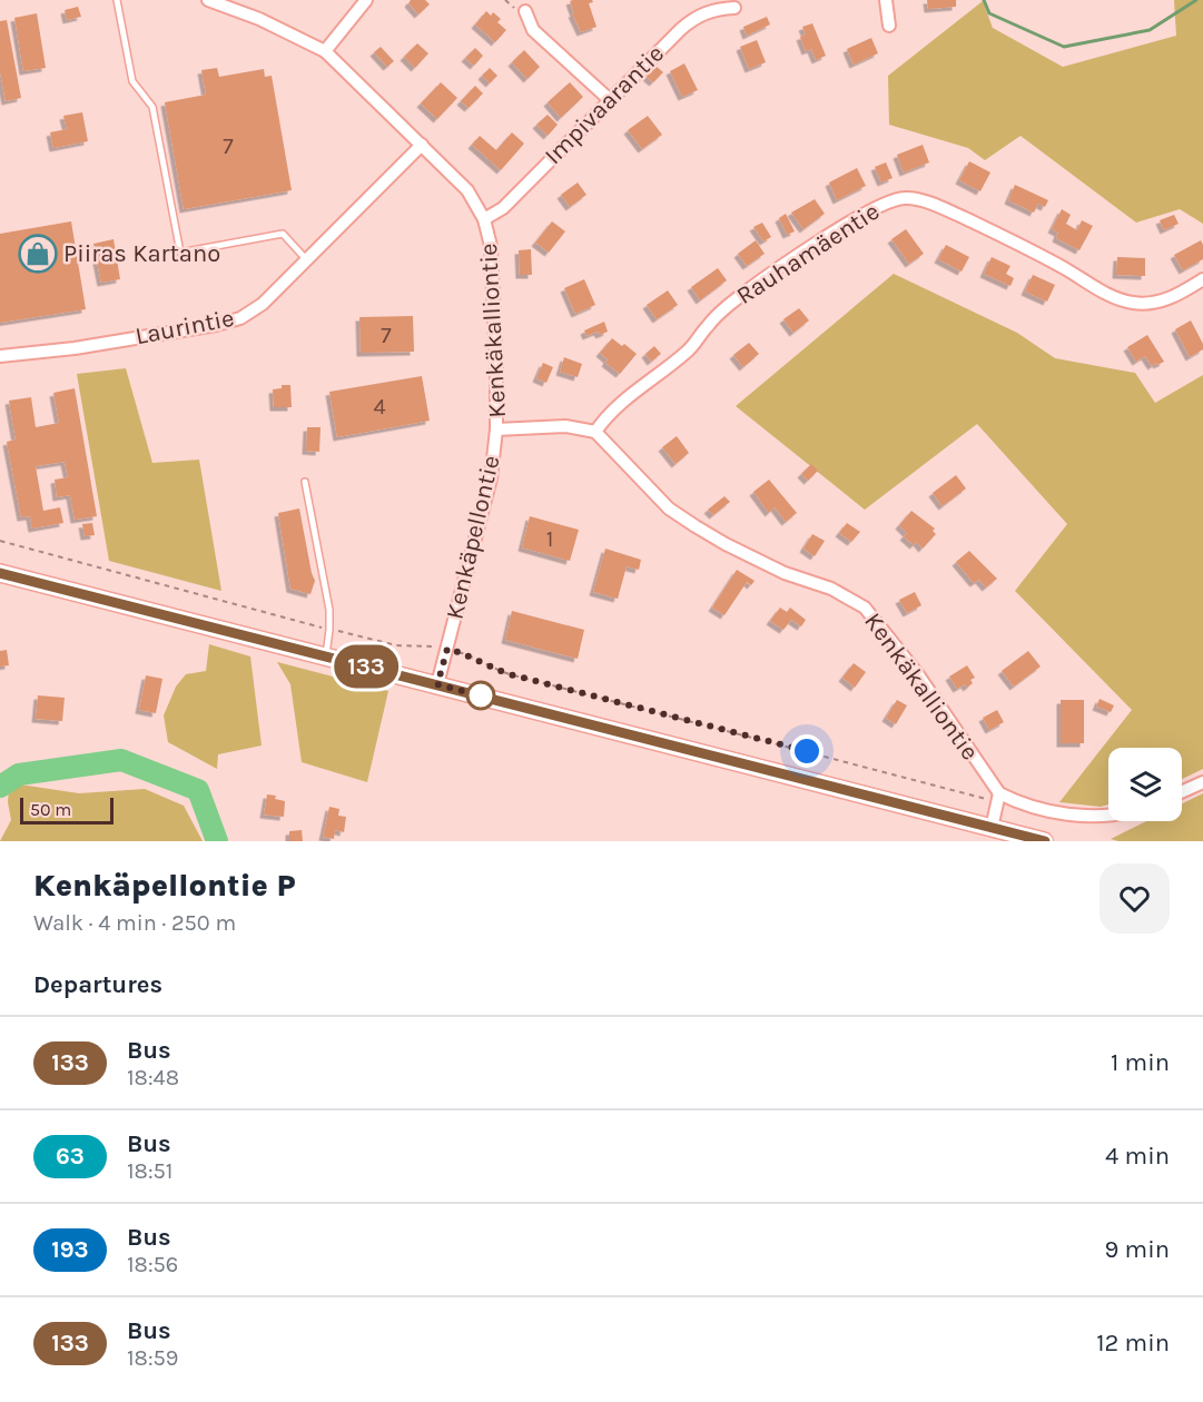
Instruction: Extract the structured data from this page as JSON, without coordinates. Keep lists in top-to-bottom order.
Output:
{
  "streets": {
    "street": [
      "Impivaarantie",
      "Rauhamäentie",
      "Laurintie",
      "Kenkäkalliontie",
      "Kenkäpellontie"
    ]
  },
  "crossings": [
    ["Impivaarantie", "Kenkäkalliontie"],
    ["Rauhamäentie", "Kenkäkalliontie"],
    ["Laurintie", "Kenkäkalliontie"],
    ["Kenkäkalliontie", "Kenkäpellontie"]
  ],
  "places": {
    "shop": ["Piiras Kartano"]
  },
  "lines": ["bus line 133"],
  "house_numbers": [
    "7",
    "7",
    "4",
    "1"
  ],
  "scale_bar": "50 m",
  "page": {
    "on_map": "133",
    "scale": "50 m",
    "heading": [
      ["Kenkäpellontie P", "Walk · 4 min · 250 m"],
      "Departures"
    ],
    "list": [
      {
        "mark": "133",
        "name": "Bus",
        "note": "18:48",
        "value": "1 min"
      },
      {
        "mark": "63",
        "name": "Bus",
        "note": "18:51",
        "value": "4 min"
      },
      {
        "mark": "193",
        "name": "Bus",
        "note": "18:56",
        "value": "9 min"
      },
      {
        "mark": "133",
        "name": "Bus",
        "note": "18:59",
        "value": "12 min"
      }
    ]
  }
}
